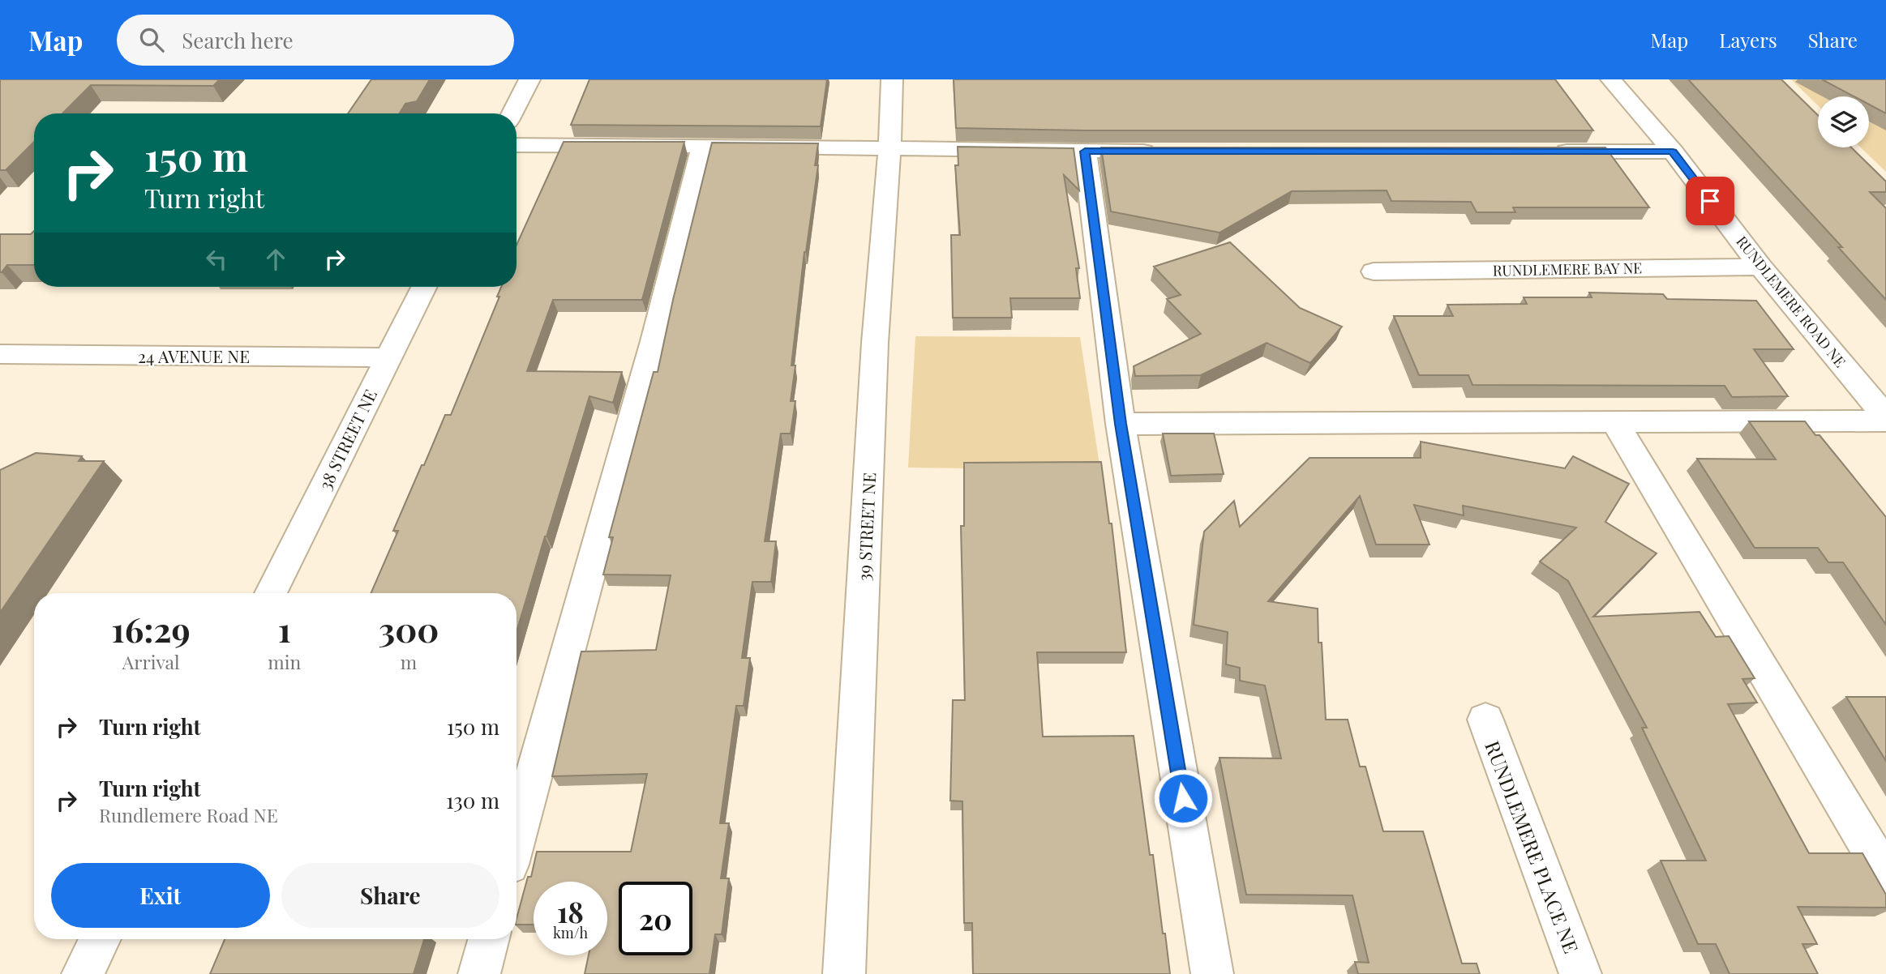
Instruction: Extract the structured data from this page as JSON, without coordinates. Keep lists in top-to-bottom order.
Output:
{
  "streets": {
    "street": [
      "RUNDLEMERE BAY NE",
      "RUNDLEMERE ROAD NE",
      "24 AVENUE NE",
      "38 STREET NE",
      "39 STREET NE",
      "RUNDLEMERE PLACE NE"
    ]
  },
  "crossings": [
    ["RUNDLEMERE BAY NE", "RUNDLEMERE ROAD NE"],
    ["24 AVENUE NE", "38 STREET NE"]
  ],
  "page": {
    "header": "Map",
    "search": "Search here",
    "nav": ["Map", "Layers", "Share"],
    "turn": ["150 m", "Turn right"],
    "eta": [
      "16:29",
      "Arrival",
      "1",
      "min",
      "300",
      "m"
    ],
    "list": [
      {
        "name": "Turn right",
        "value": "150 m"
      },
      {
        "name": "Turn right",
        "note": "Rundlemere Road NE",
        "value": "130 m"
      }
    ],
    "buttons": ["Exit", "Share"],
    "speed": "18 km/h",
    "limit": "20"
  }
}
